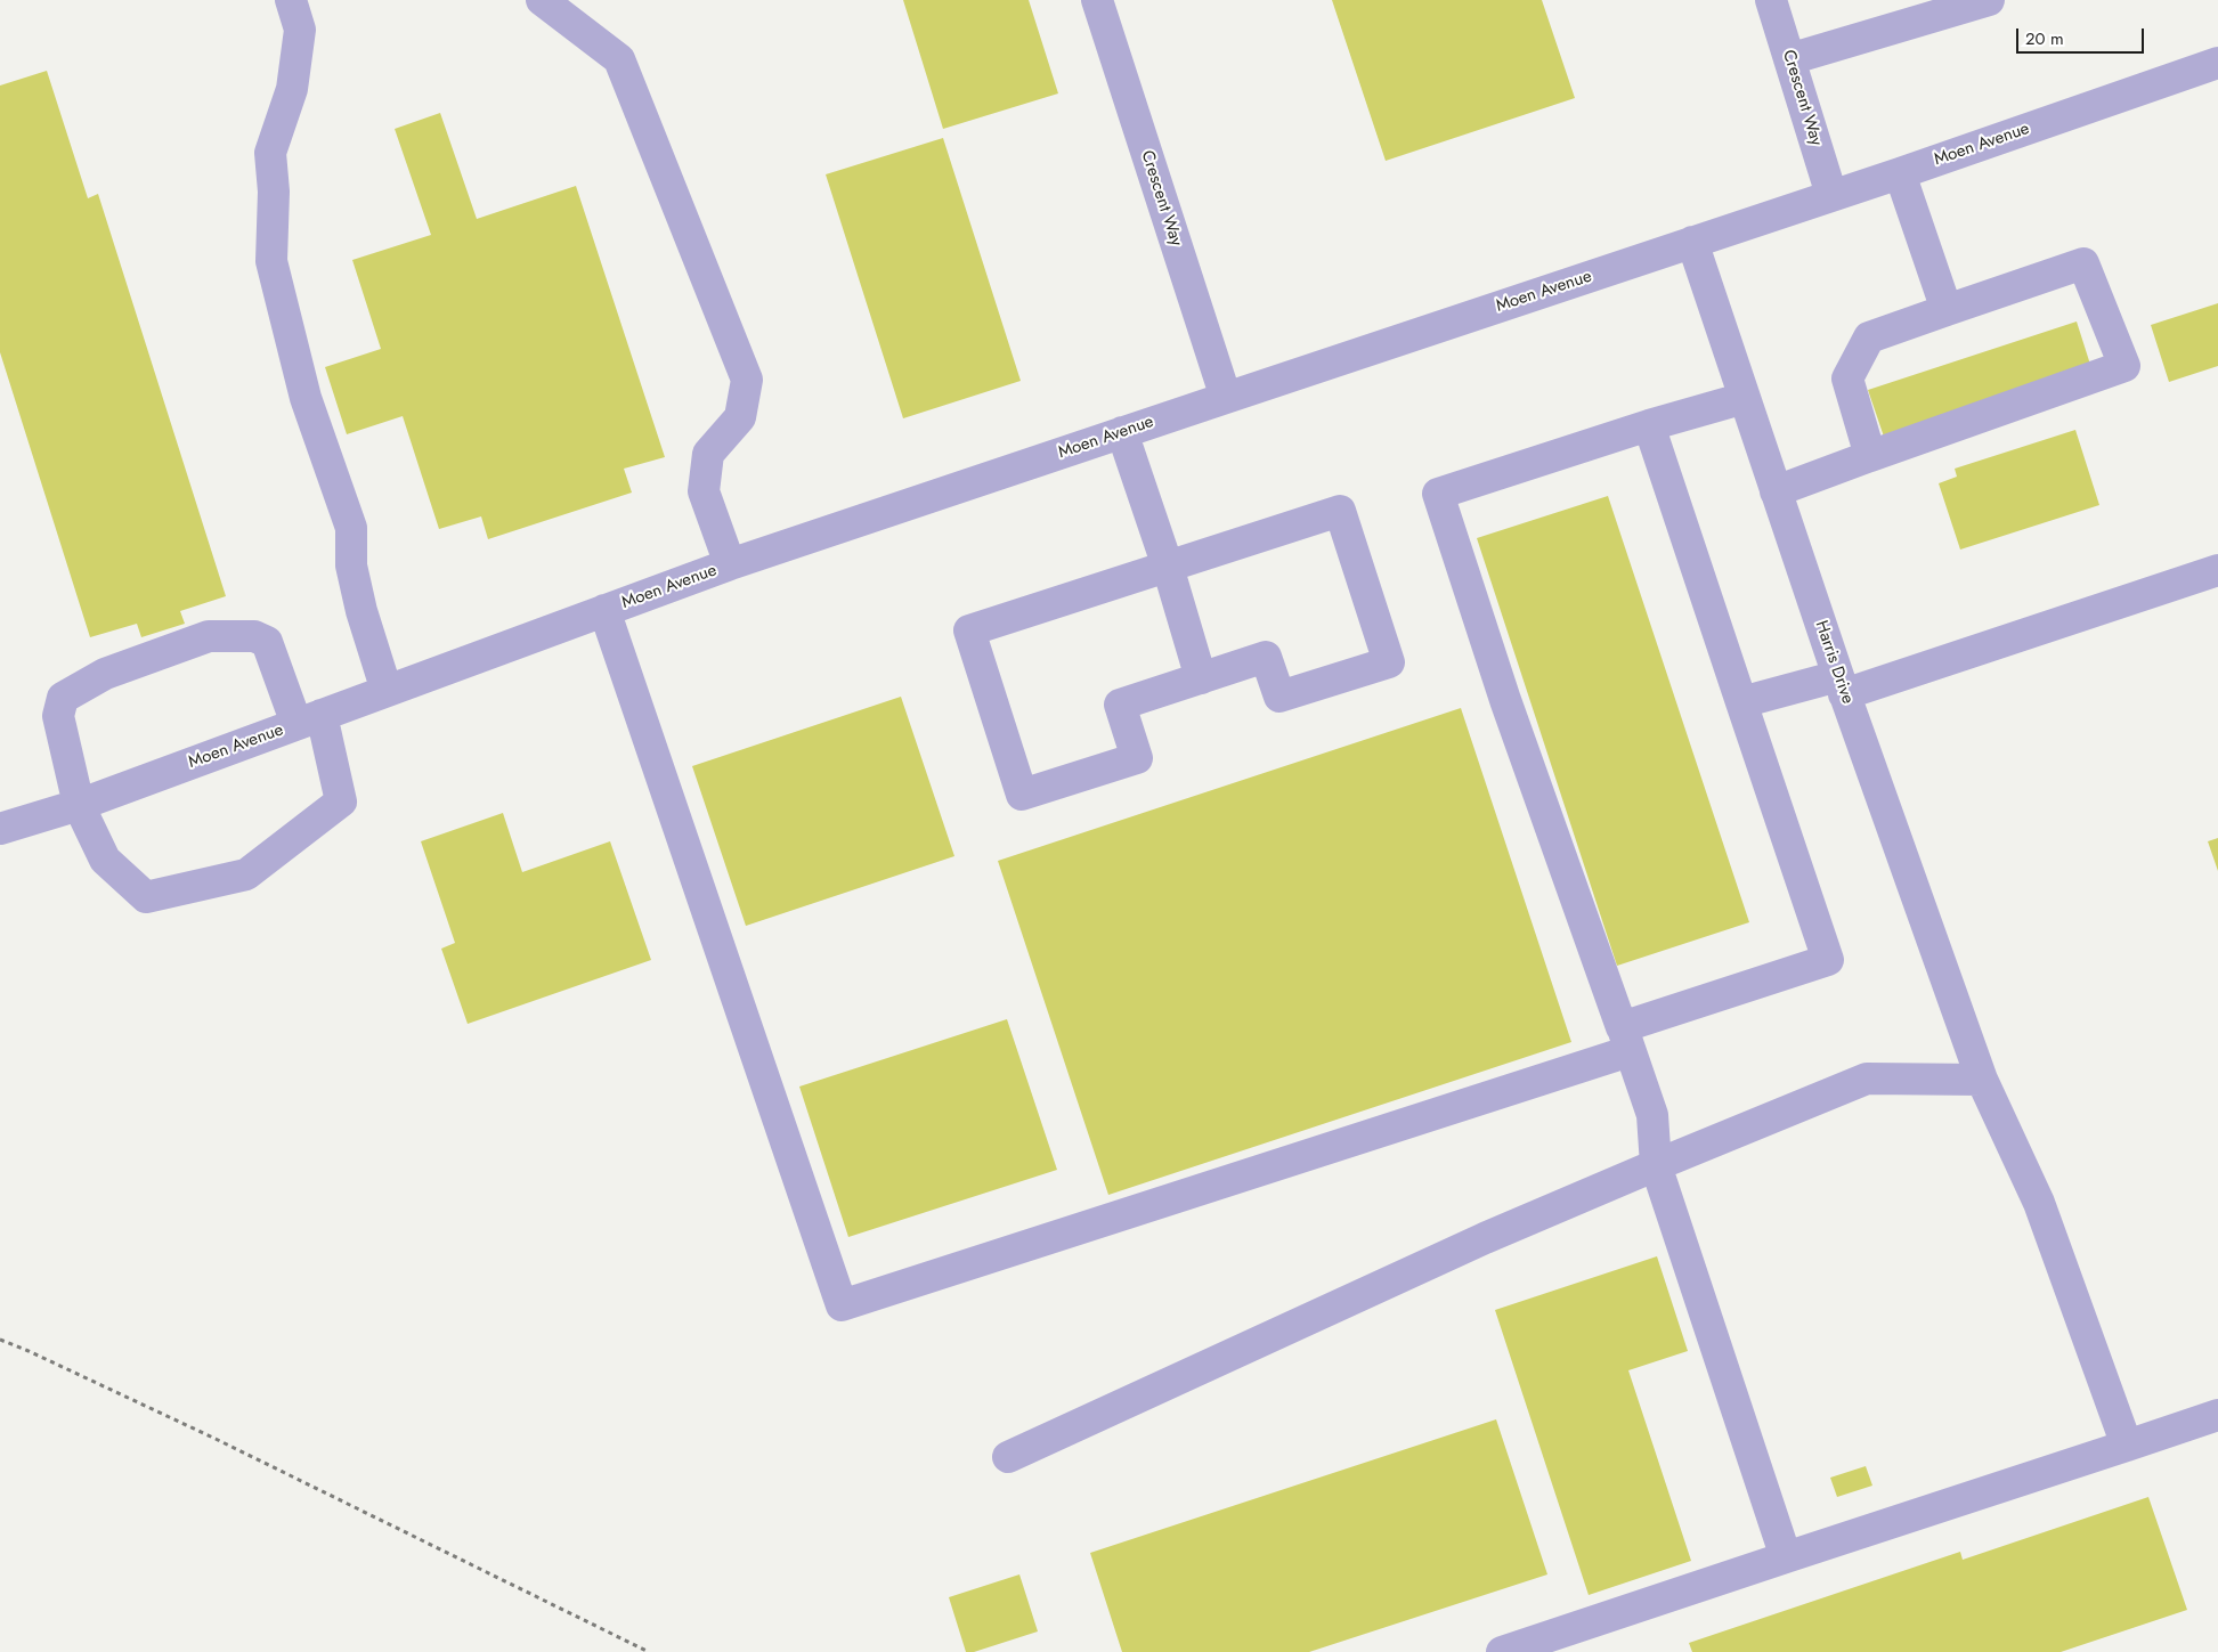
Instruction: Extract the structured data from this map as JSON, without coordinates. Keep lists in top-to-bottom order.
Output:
{
  "streets": {
    "street": ["Crescent Way", "Moen Avenue", "Harris Drive"]
  },
  "crossings": [
    ["Crescent Way", "Moen Avenue"],
    ["Moen Avenue", "Harris Drive"]
  ],
  "scale_bar": "20 m"
}
